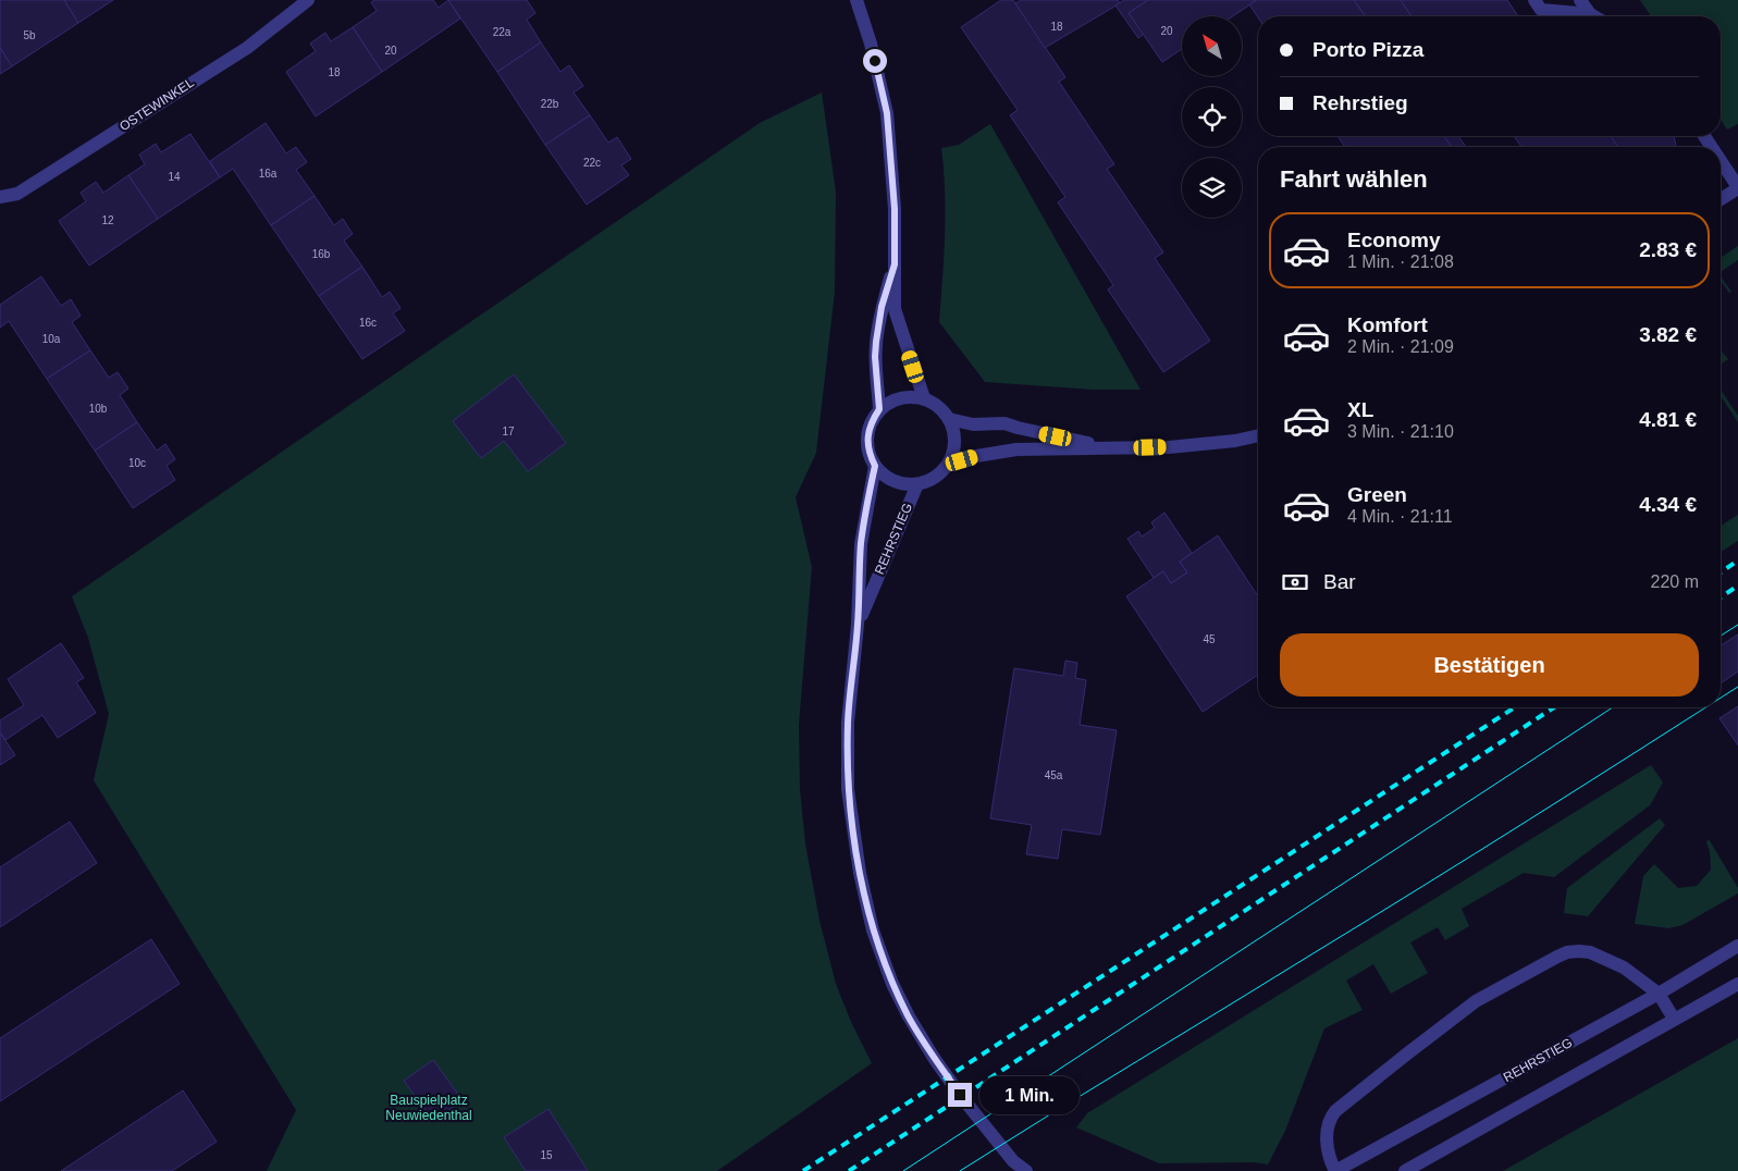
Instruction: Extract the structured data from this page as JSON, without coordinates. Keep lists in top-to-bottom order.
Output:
{
  "streets": {
    "street": ["OSTEWINKEL", "REHRSTIEG"]
  },
  "parks": ["Bauspielplatz Neuwiedenthal"],
  "house_numbers": [
    "18",
    "20",
    "22a",
    "5b",
    "20",
    "18",
    "22b",
    "22c",
    "16a",
    "14",
    "12",
    "16b",
    "16c",
    "10a",
    "10b",
    "17",
    "10c",
    "45",
    "45a",
    "15"
  ],
  "north": "top left",
  "page": {
    "banner": ["Porto Pizza", "Rehrstieg"],
    "heading": "Fahrt wählen",
    "list": [
      {
        "name": "Economy",
        "note": "1 Min. · 21:08",
        "value": "2.83 €"
      },
      {
        "name": "Komfort",
        "note": "2 Min. · 21:09",
        "value": "3.82 €"
      },
      {
        "name": "XL",
        "note": "3 Min. · 21:10",
        "value": "4.81 €"
      },
      {
        "name": "Green",
        "note": "4 Min. · 21:11",
        "value": "4.34 €"
      }
    ],
    "pay": ["Bar", "220 m"],
    "buttons": "Bestätigen",
    "bubble": "1 Min."
  }
}
